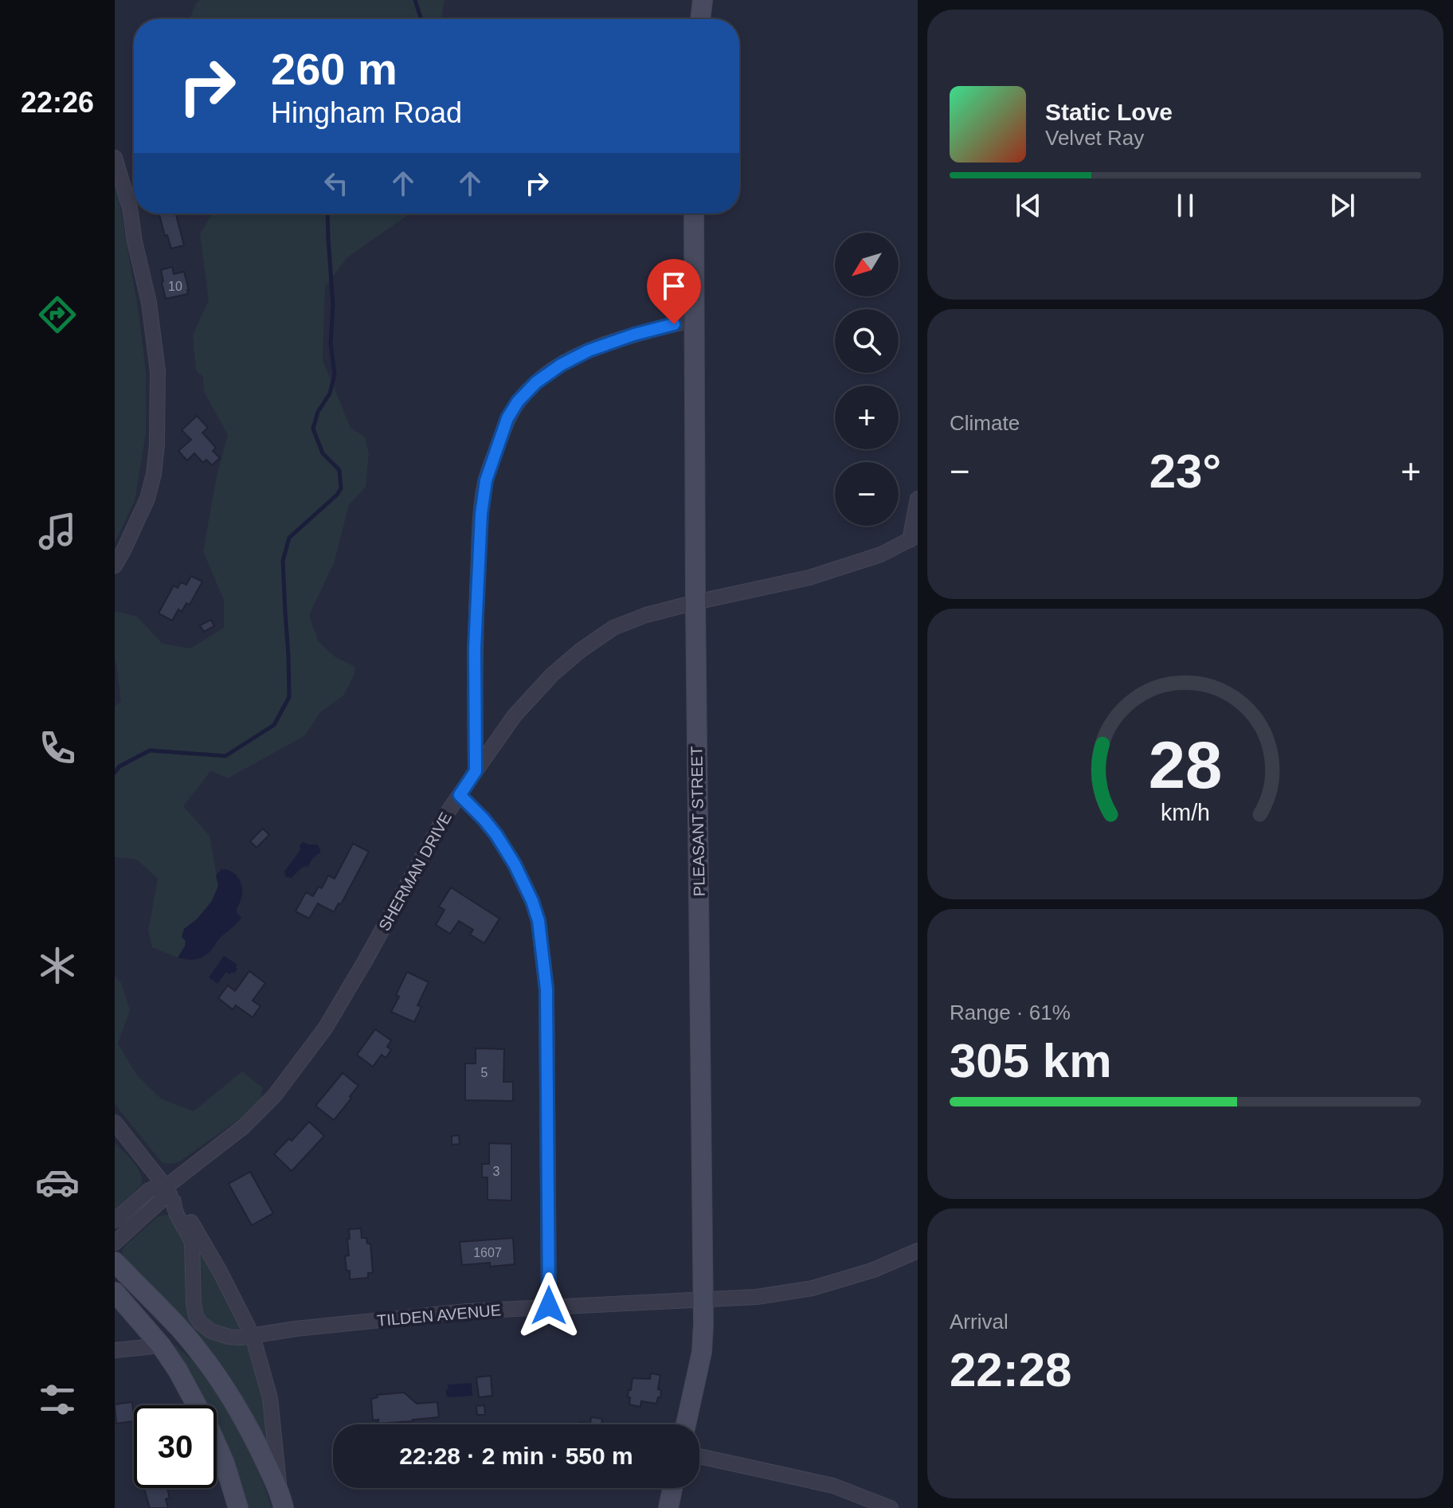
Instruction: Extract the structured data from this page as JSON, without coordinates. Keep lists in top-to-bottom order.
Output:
{
  "streets": {
    "street": ["PLEASANT STREET", "SHERMAN DRIVE", "TILDEN AVENUE"]
  },
  "crossings": [
    ["PLEASANT STREET", "SHERMAN DRIVE"],
    ["PLEASANT STREET", "TILDEN AVENUE"]
  ],
  "house_numbers": [
    "10",
    "5",
    "3",
    "1607"
  ],
  "north": "bottom left",
  "page": {
    "tabs": "22:26",
    "turn": ["260 m", "Hingham Road"],
    "song": ["Static Love", "Velvet Ray"],
    "map_buttons": ["+", "−"],
    "tile": [
      "Climate",
      ["Range · 61%", "305 km"],
      ["Arrival", "22:28"]
    ],
    "heat": ["−", "23°", "+"],
    "limit": "30",
    "trip": "22:28 · 2 min · 550 m",
    "gauge": ["28", "km/h"]
  }
}
